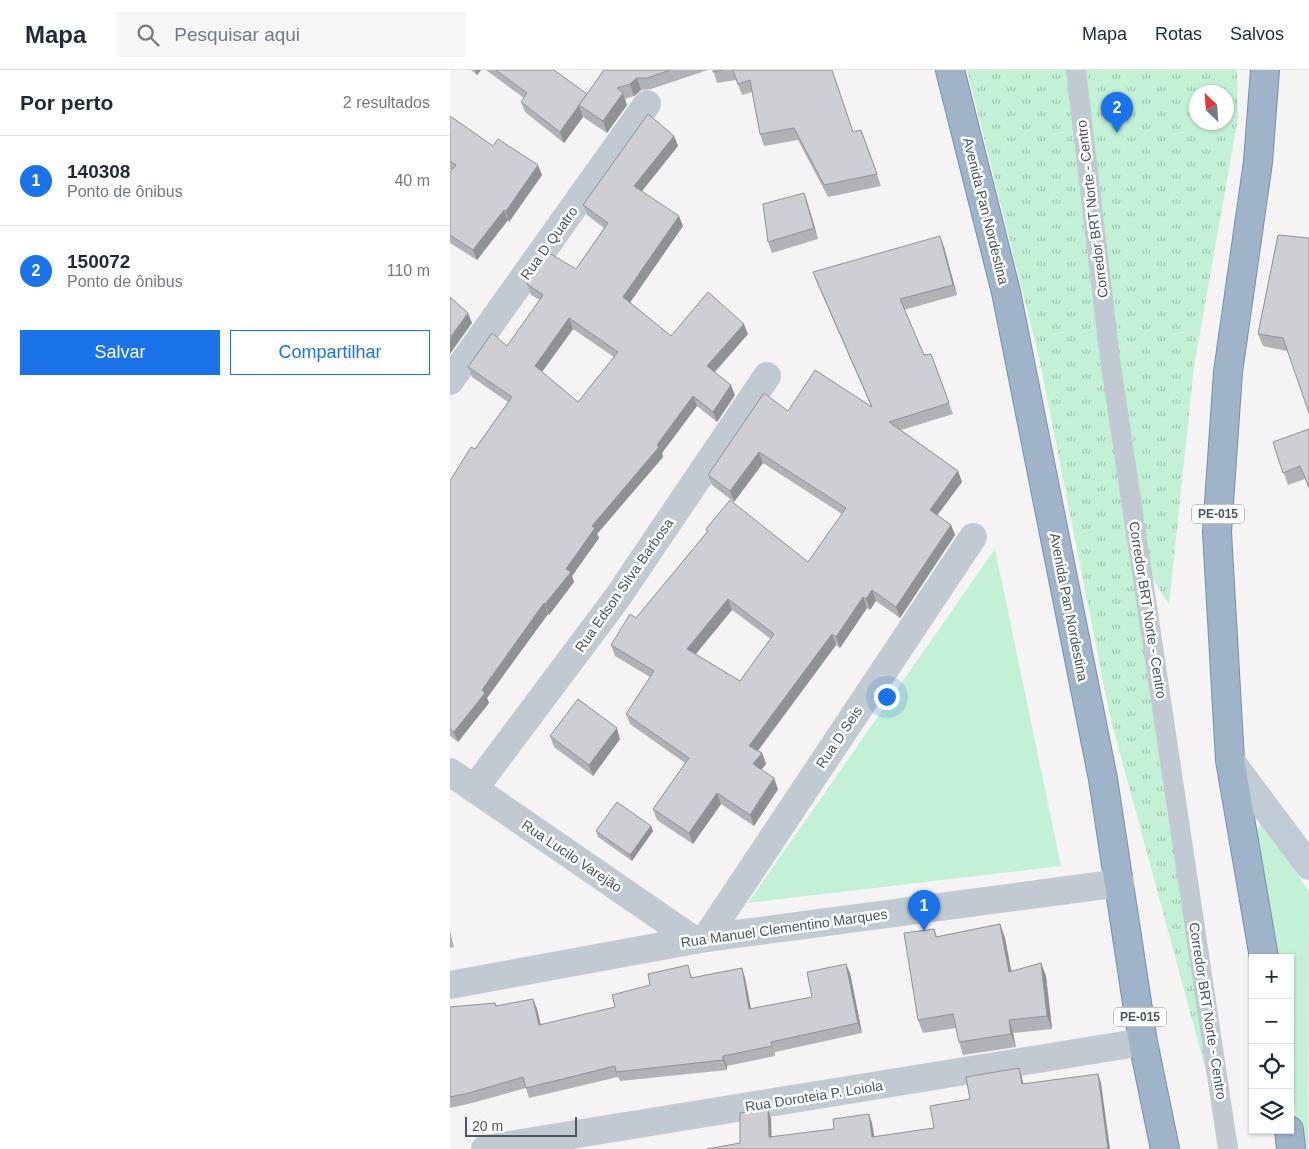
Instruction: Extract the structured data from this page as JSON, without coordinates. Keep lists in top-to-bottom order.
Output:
{
  "streets": {
    "highway": ["Avenida Pan Nordestina", "PE-015"],
    "street": [
      "Rua D Quatro",
      "Rua Edson Silva Barbosa",
      "Rua D Seis",
      "Rua Lucilo Varejão",
      "Rua Manuel Clementino Marques",
      "Rua Doroteia P. Loiola"
    ],
    "lane": ["Corredor BRT Norte - Centro"]
  },
  "crossings": [
    ["Avenida Pan Nordestina", "Rua Manuel Clementino Marques"],
    ["Avenida Pan Nordestina", "Rua Doroteia P. Loiola"],
    ["Rua Edson Silva Barbosa", "Rua Lucilo Varejão"],
    ["Rua D Seis", "Rua Lucilo Varejão"],
    ["Rua D Seis", "Rua Manuel Clementino Marques"],
    ["Rua Lucilo Varejão", "Rua Manuel Clementino Marques"]
  ],
  "scale_bar": "20 m",
  "north": "top left",
  "page": {
    "header": "Mapa",
    "search": "Pesquisar aqui",
    "nav": ["Mapa", "Rotas", "Salvos"],
    "heading": ["Por perto", "2 resultados"],
    "pins": ["2", "1"],
    "list": [
      {
        "mark": "1",
        "name": "140308",
        "note": "Ponto de ônibus",
        "value": "40 m"
      },
      {
        "mark": "2",
        "name": "150072",
        "note": "Ponto de ônibus",
        "value": "110 m"
      }
    ],
    "buttons": ["Salvar", "Compartilhar"],
    "map_buttons": ["+", "−"],
    "scale": "20 m"
  }
}
